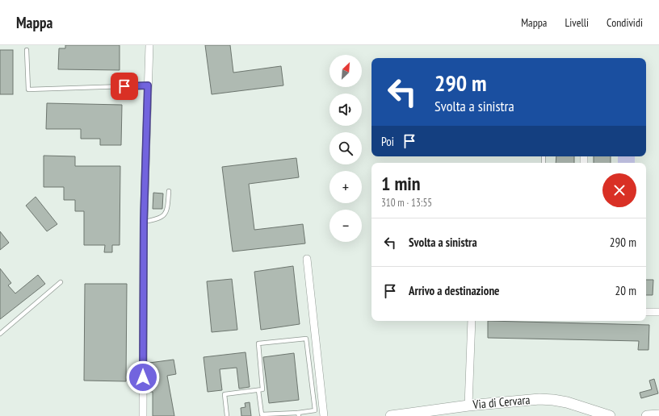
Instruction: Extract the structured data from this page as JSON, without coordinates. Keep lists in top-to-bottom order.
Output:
{
  "streets": {
    "street": ["Via di Cervara"]
  },
  "north": "top right",
  "page": {
    "header": "Mappa",
    "nav": ["Mappa", "Livelli", "Condividi"],
    "map_buttons": ["+", "−"],
    "turn": ["290 m", "Svolta a sinistra"],
    "then": "Poi",
    "heading": ["1 min", "310 m · 13:55"],
    "list": [
      {
        "name": "Svolta a sinistra",
        "value": "290 m"
      },
      {
        "name": "Arrivo a destinazione",
        "value": "20 m"
      }
    ]
  }
}
